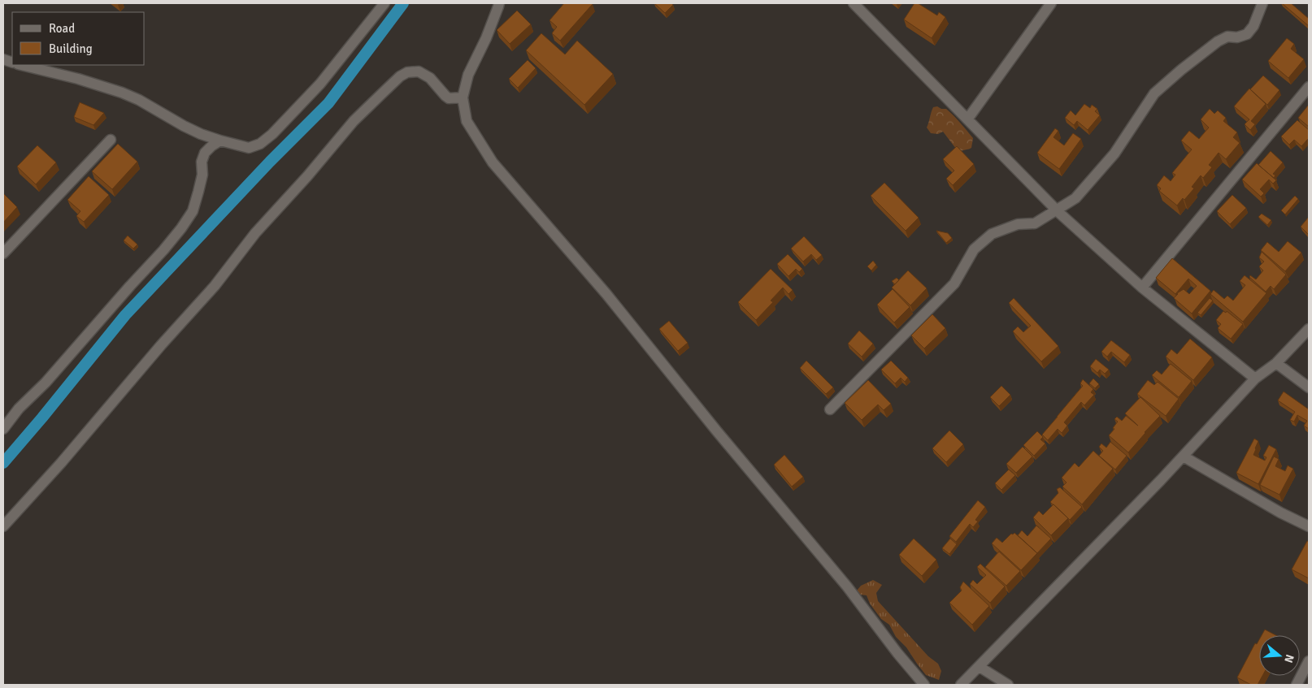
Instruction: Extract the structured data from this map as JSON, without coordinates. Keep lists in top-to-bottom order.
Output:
{
  "legend": ["Road", "Building"],
  "north": "right"
}
